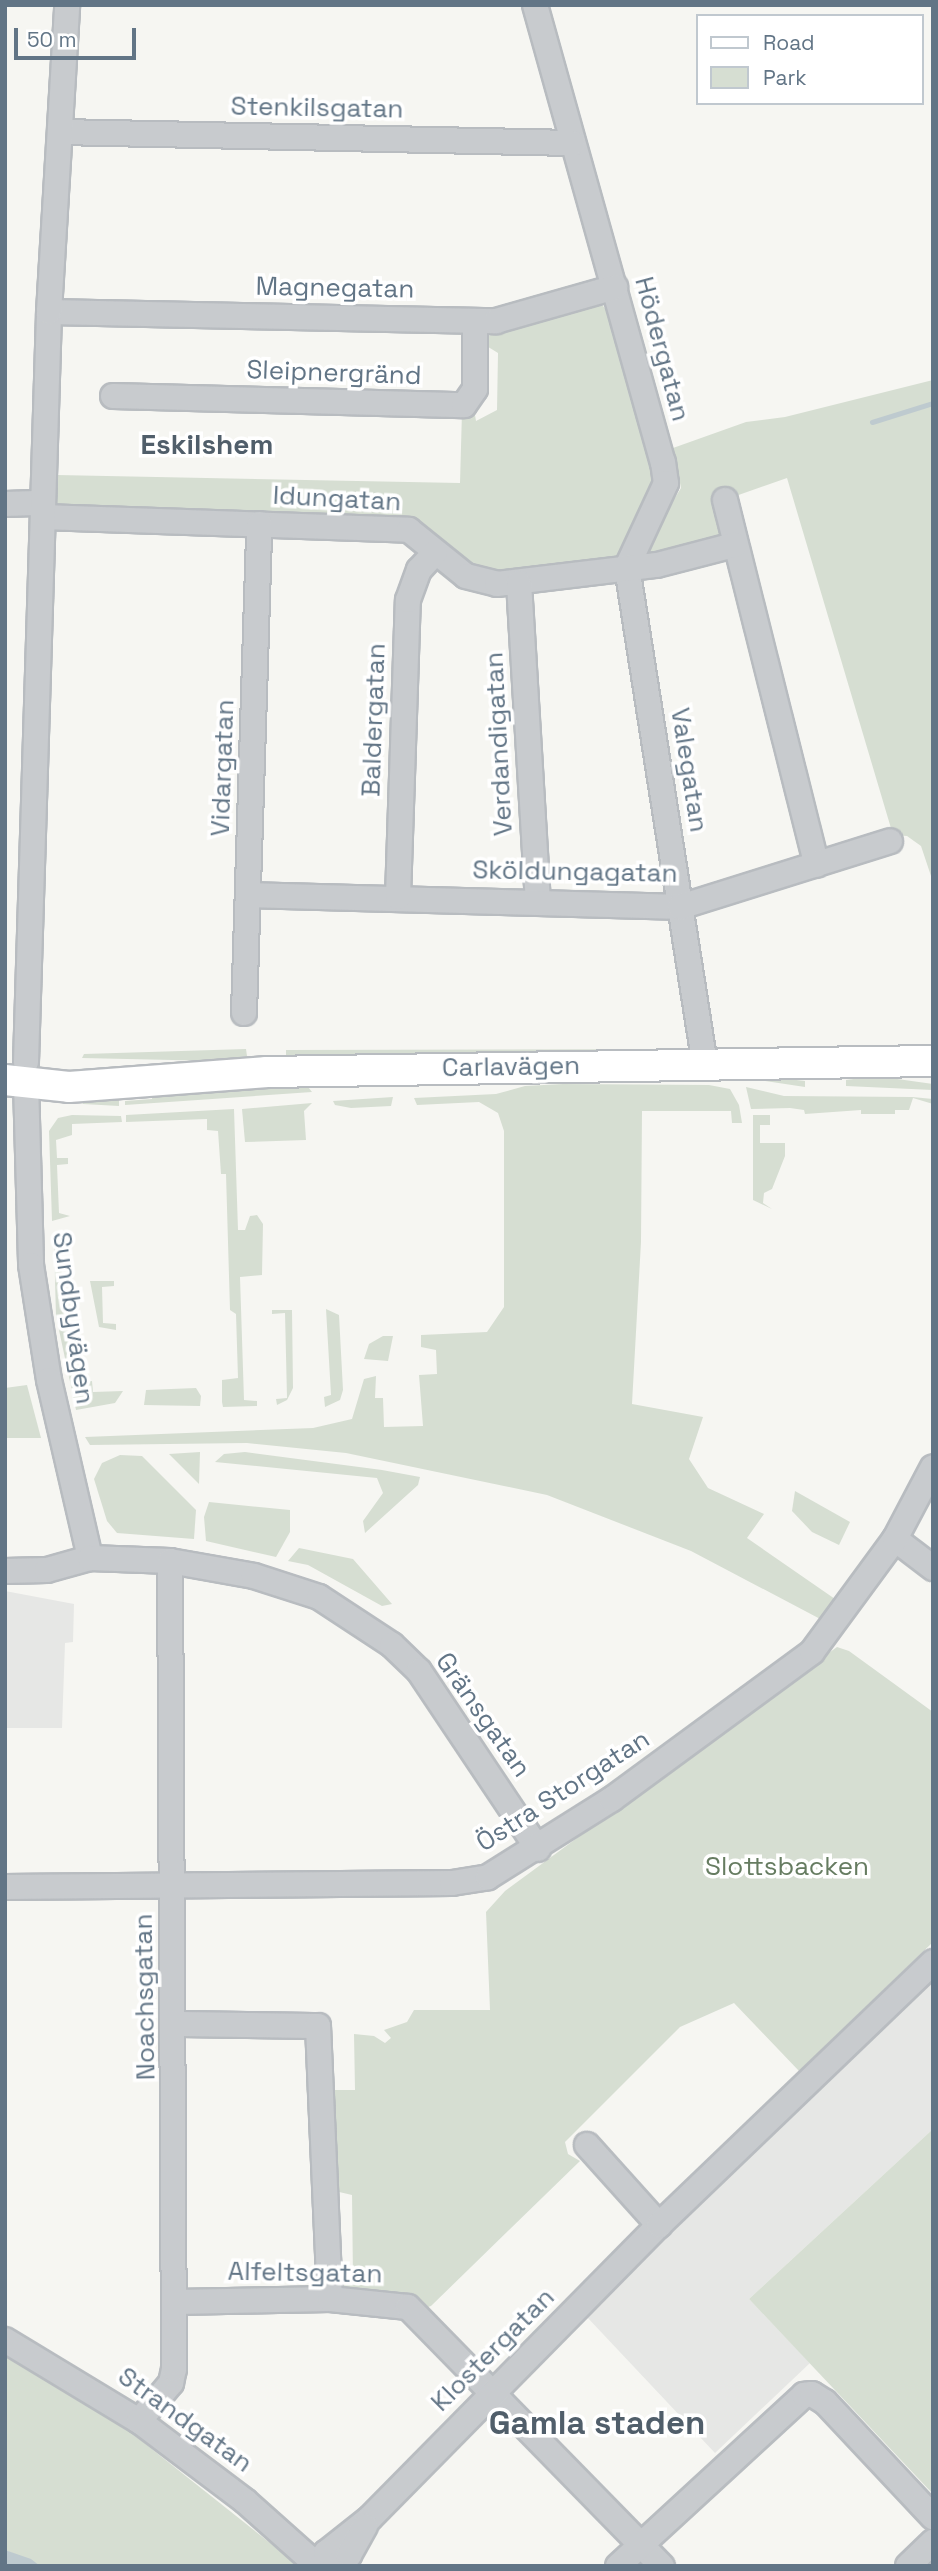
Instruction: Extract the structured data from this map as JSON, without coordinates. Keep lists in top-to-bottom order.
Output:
{
  "streets": {
    "main road": ["Carlavägen"],
    "street": [
      "Stenkilsgatan",
      "Magnegatan",
      "Hödergatan",
      "Sleipnergränd",
      "Idungatan",
      "Baldergatan",
      "Verdandigatan",
      "Vidargatan",
      "Valegatan",
      "Sköldungagatan",
      "Sundbyvägen",
      "Gränsgatan",
      "Östra Storgatan",
      "Noachsgatan",
      "Alfeltsgatan",
      "Klostergatan",
      "Strandgatan"
    ]
  },
  "crossings": [
    ["Stenkilsgatan", "Hödergatan"],
    ["Stenkilsgatan", "Sundbyvägen"],
    ["Magnegatan", "Hödergatan"],
    ["Magnegatan", "Sleipnergränd"],
    ["Magnegatan", "Sundbyvägen"],
    ["Hödergatan", "Idungatan"],
    ["Hödergatan", "Valegatan"],
    ["Idungatan", "Baldergatan"],
    ["Idungatan", "Verdandigatan"],
    ["Idungatan", "Vidargatan"],
    ["Idungatan", "Valegatan"],
    ["Idungatan", "Sundbyvägen"],
    ["Baldergatan", "Sköldungagatan"],
    ["Verdandigatan", "Sköldungagatan"],
    ["Vidargatan", "Sköldungagatan"],
    ["Valegatan", "Sköldungagatan"],
    ["Valegatan", "Carlavägen"],
    ["Carlavägen", "Sundbyvägen"],
    ["Sundbyvägen", "Gränsgatan"],
    ["Gränsgatan", "Östra Storgatan"],
    ["Gränsgatan", "Noachsgatan"],
    ["Östra Storgatan", "Noachsgatan"],
    ["Noachsgatan", "Alfeltsgatan"],
    ["Noachsgatan", "Strandgatan"],
    ["Alfeltsgatan", "Klostergatan"],
    ["Klostergatan", "Strandgatan"]
  ],
  "districts": ["Eskilshem", "Gamla staden"],
  "parks": ["Slottsbacken"],
  "legend": ["Road", "Park"],
  "scale_bar": "50 m"
}
